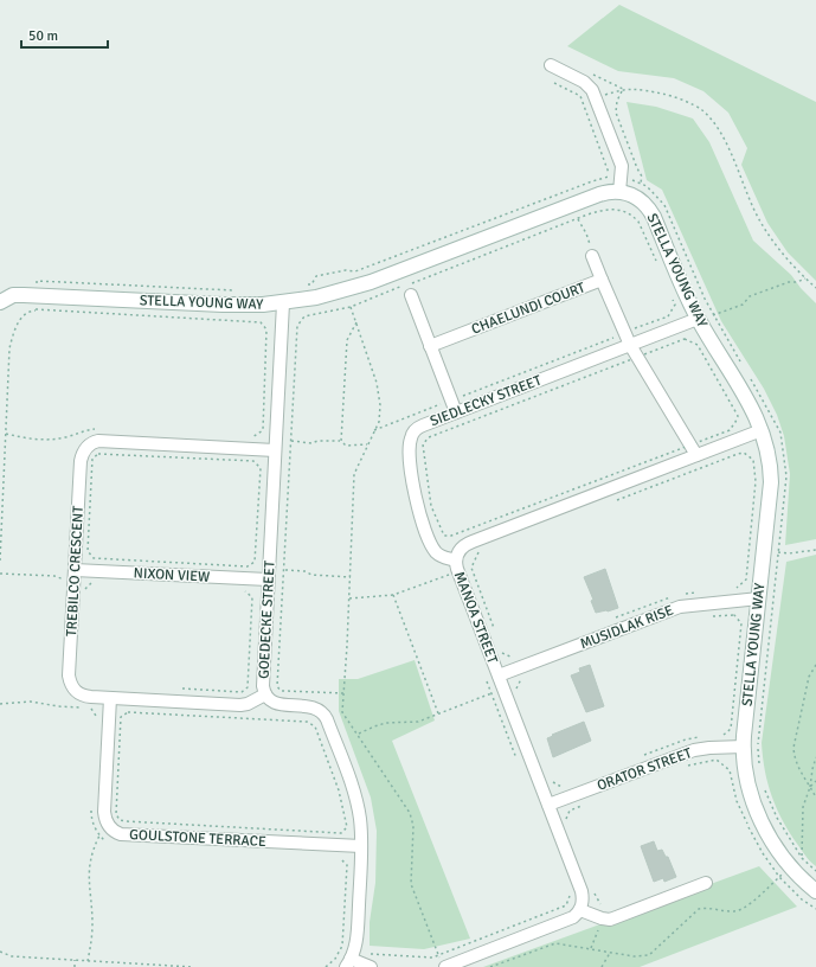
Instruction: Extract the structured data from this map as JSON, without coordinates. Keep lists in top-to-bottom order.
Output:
{
  "streets": {
    "street": [
      "STELLA YOUNG WAY",
      "CHAELUNDI COURT",
      "SIEDLECKY STREET",
      "TREBILCO CRESCENT",
      "NIXON VIEW",
      "MANOA STREET",
      "GOEDECKE STREET",
      "MUSIDLAK RISE",
      "ORATOR STREET",
      "GOULSTONE TERRACE"
    ]
  },
  "crossings": [
    ["STELLA YOUNG WAY", "SIEDLECKY STREET"],
    ["STELLA YOUNG WAY", "MANOA STREET"],
    ["STELLA YOUNG WAY", "GOEDECKE STREET"],
    ["STELLA YOUNG WAY", "MUSIDLAK RISE"],
    ["STELLA YOUNG WAY", "ORATOR STREET"],
    ["SIEDLECKY STREET", "MANOA STREET"],
    ["TREBILCO CRESCENT", "NIXON VIEW"],
    ["TREBILCO CRESCENT", "GOEDECKE STREET"],
    ["TREBILCO CRESCENT", "GOULSTONE TERRACE"],
    ["NIXON VIEW", "GOEDECKE STREET"],
    ["MANOA STREET", "MUSIDLAK RISE"],
    ["MANOA STREET", "ORATOR STREET"],
    ["GOEDECKE STREET", "GOULSTONE TERRACE"]
  ],
  "scale_bar": "50 m"
}
